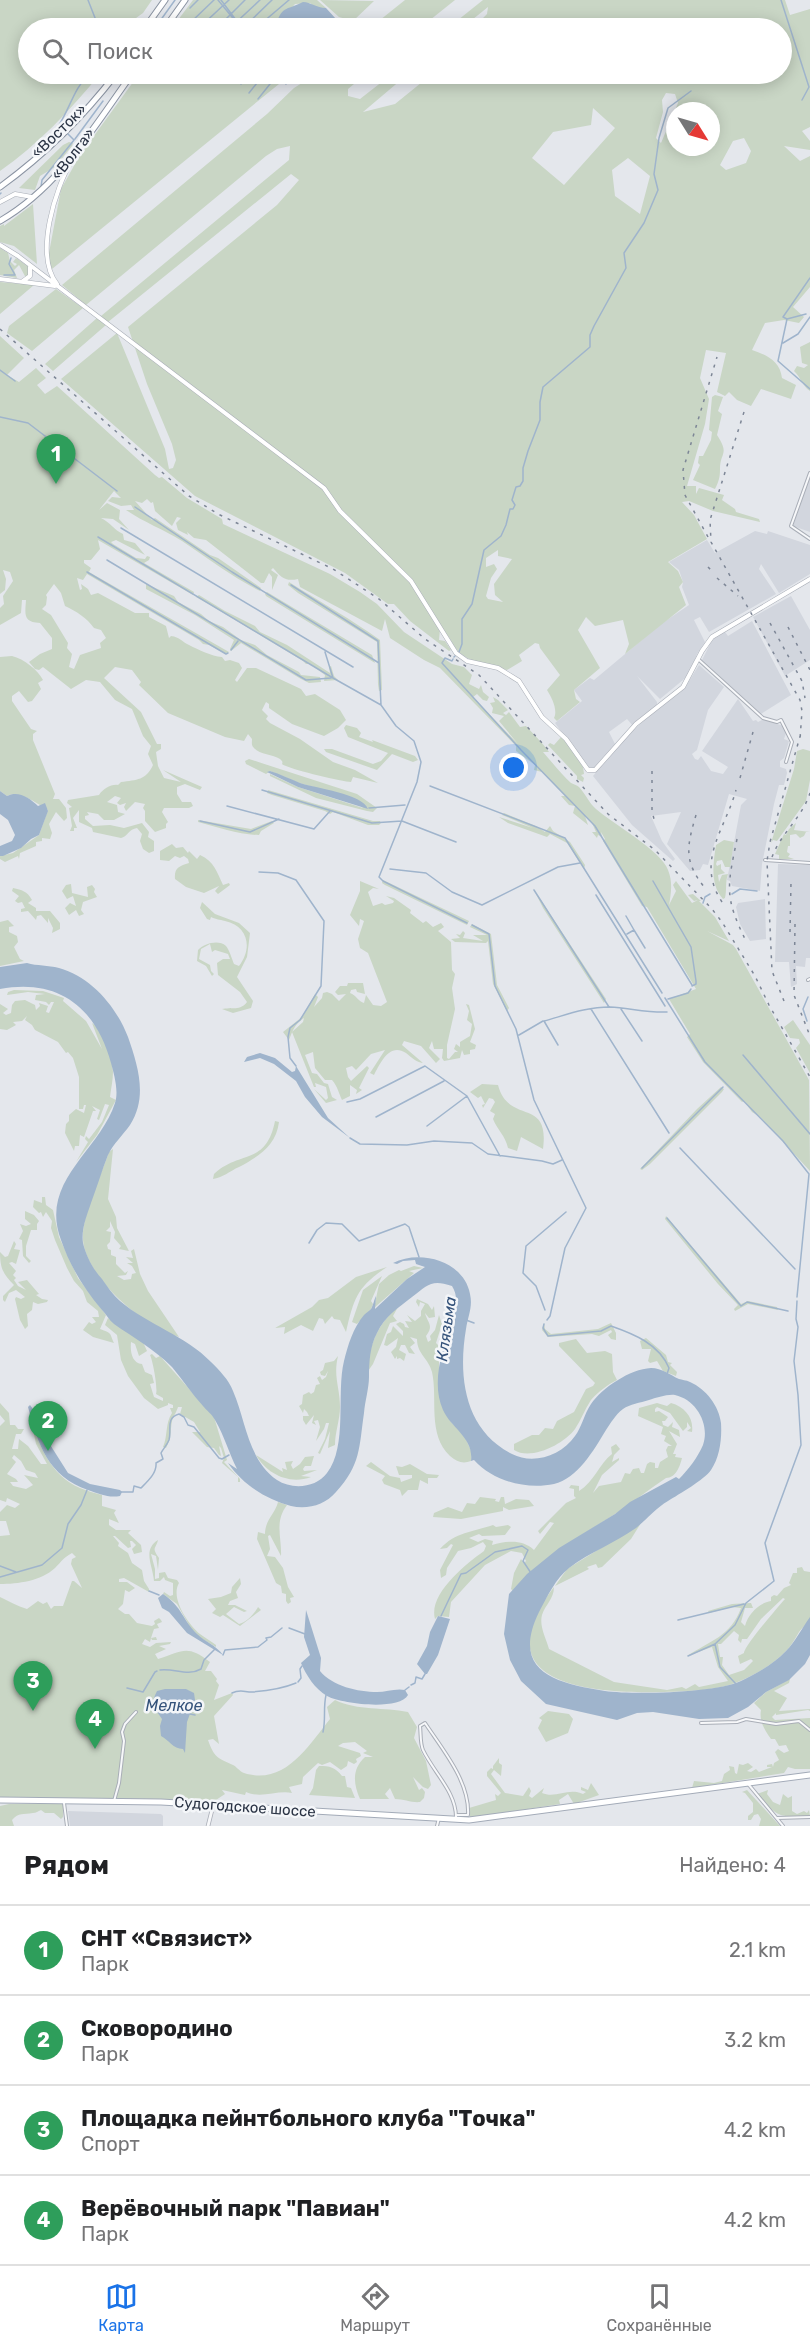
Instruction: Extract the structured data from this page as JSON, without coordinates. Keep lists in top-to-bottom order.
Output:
{
  "streets": {
    "main road": ["«Восток»", "«Волга»", "Судогодское шоссе"]
  },
  "water": ["Клязьма", "Мелкое"],
  "north": "bottom right",
  "page": {
    "search": "Поиск",
    "pins": [
      "1",
      "2",
      "3",
      "4"
    ],
    "heading": ["Рядом", "Найдено: 4"],
    "list": [
      {
        "mark": "1",
        "name": "СНТ «Связист»",
        "note": "Парк",
        "value": "2.1 km"
      },
      {
        "mark": "2",
        "name": "Сковородино",
        "note": "Парк",
        "value": "3.2 km"
      },
      {
        "mark": "3",
        "name": "Площадка пейнтбольного клуба \"Точка\"",
        "note": "Спорт",
        "value": "4.2 km"
      },
      {
        "mark": "4",
        "name": "Верёвочный парк \"Павиан\"",
        "note": "Парк",
        "value": "4.2 km"
      }
    ],
    "nav": ["Карта", "Маршрут", "Сохранённые"]
  }
}
